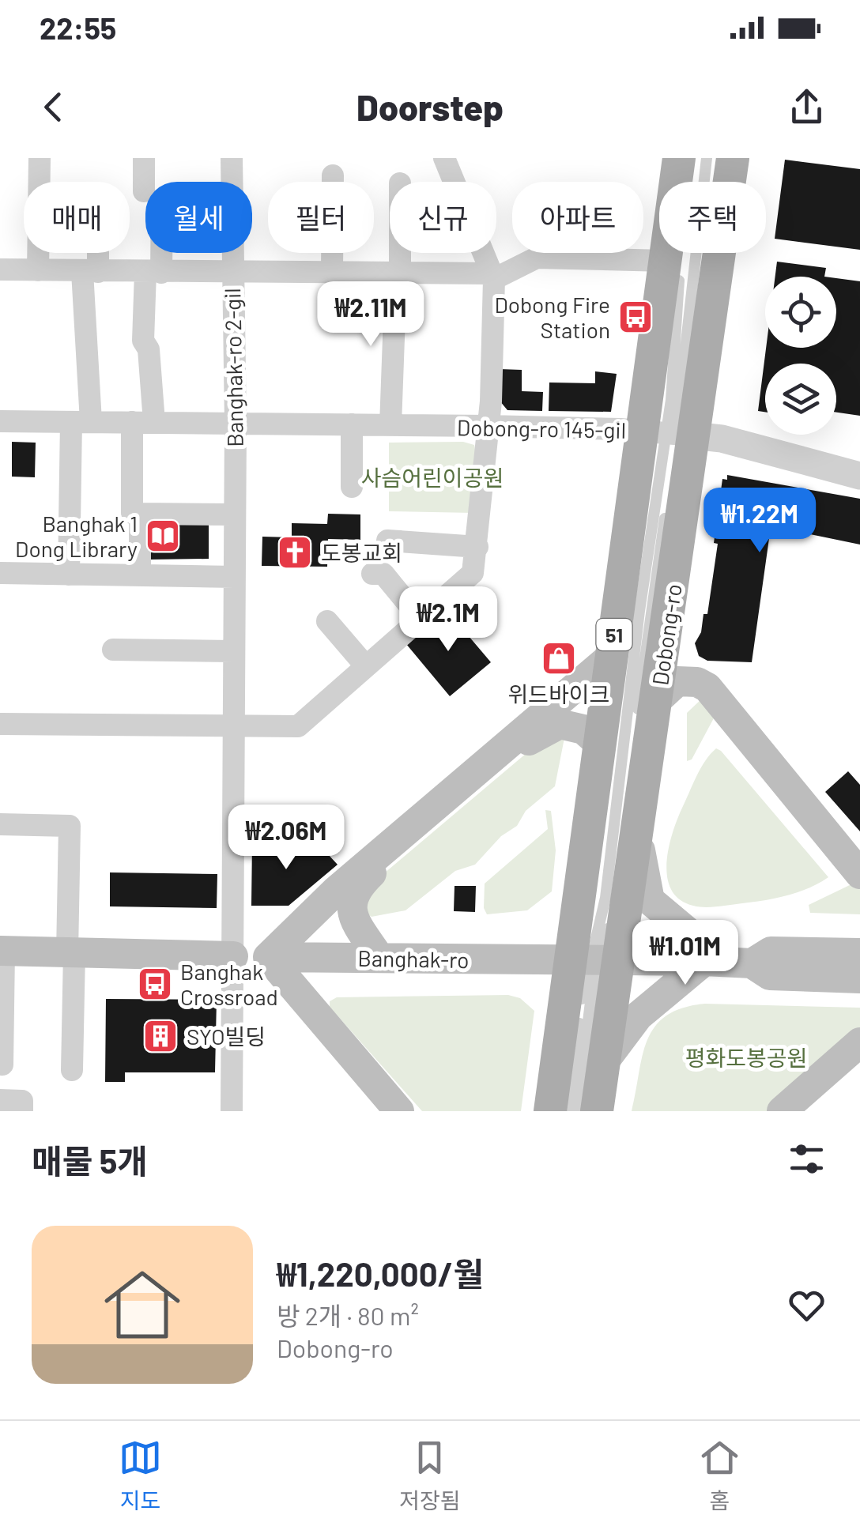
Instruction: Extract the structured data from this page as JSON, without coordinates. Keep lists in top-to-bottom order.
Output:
{
  "streets": {
    "main road": ["51", "Dobong-ro", "Banghak-ro"],
    "street": ["Banghak-ro 2-gil", "Dobong-ro 145-gil"]
  },
  "crossings": [
    ["Banghak-ro 2-gil", "Dobong-ro 145-gil"],
    ["Banghak-ro 2-gil", "Banghak-ro"],
    ["Dobong-ro 145-gil", "Dobong-ro"],
    ["Dobong-ro", "Banghak-ro"]
  ],
  "parks": ["사슴어린이공원", "평화도봉공원"],
  "places": {
    "bus stop": ["Dobong Fire Station", "Banghak Crossroad"],
    "library": ["Banghak 1 Dong Library"],
    "church": ["도봉교회"],
    "shop": ["위드바이크"],
    "building": ["SYO빌딩"]
  },
  "page": {
    "status": "22:55",
    "header": "Doorstep",
    "chip": [
      "매매",
      "월세",
      "필터",
      "신규",
      "아파트",
      "주택"
    ],
    "price": [
      "₩2.11M",
      "₩1.22M",
      "₩2.1M",
      "₩2.06M",
      "₩1.01M"
    ],
    "heading": "매물 5개",
    "list": [
      {
        "name": "₩1,220,000/월",
        "note": "방 2개 · 80 m² · Dobong-ro"
      }
    ],
    "tabs": ["지도", "저장됨", "홈"]
  }
}
